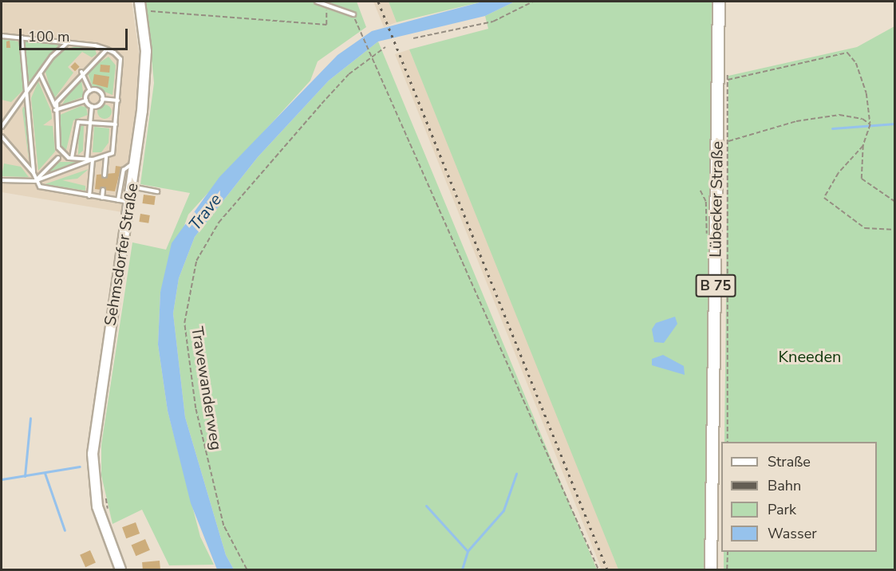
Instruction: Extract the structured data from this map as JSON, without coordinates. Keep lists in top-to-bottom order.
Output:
{
  "streets": {
    "main road": ["Lübecker Straße", "Sehmsdorfer Straße", "B 75"],
    "path": ["Travewanderweg"]
  },
  "water": ["Trave"],
  "parks": ["Kneeden"],
  "legend": [
    "Straße",
    "Bahn",
    "Park",
    "Wasser"
  ],
  "scale_bar": "100 m"
}
